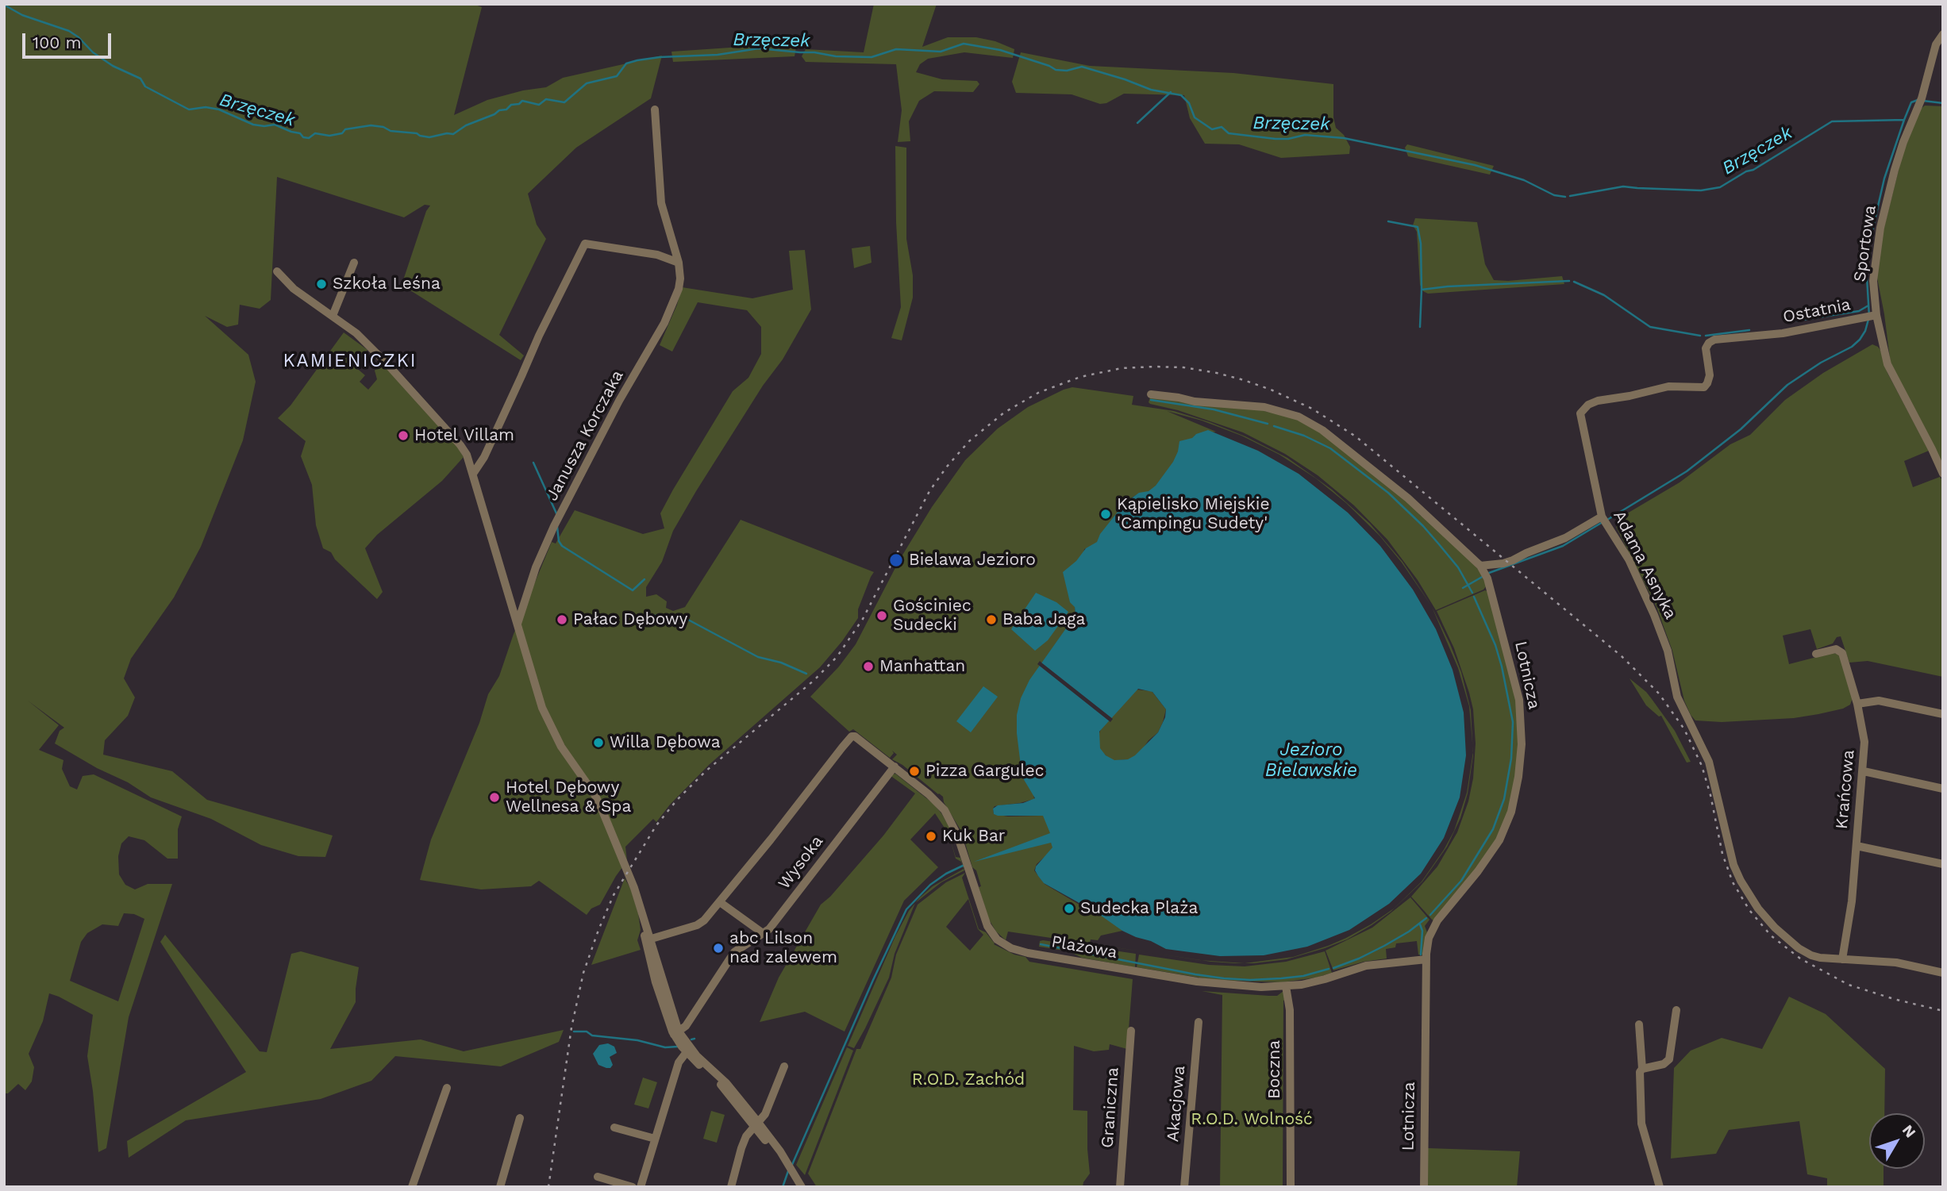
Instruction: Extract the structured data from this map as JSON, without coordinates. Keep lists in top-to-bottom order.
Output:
{
  "streets": {
    "street": [
      "Sportowa",
      "Ostatnia",
      "Janusza Korczaka",
      "Adama Asnyka",
      "Lotnicza",
      "Krańcowa",
      "Wysoka",
      "Plażowa",
      "Boczna",
      "Akacjowa",
      "Graniczna"
    ]
  },
  "crossings": [
    ["Sportowa", "Ostatnia"],
    ["Ostatnia", "Adama Asnyka"],
    ["Adama Asnyka", "Krańcowa"],
    ["Lotnicza", "Plażowa"],
    ["Wysoka", "Plażowa"],
    ["Plażowa", "Boczna"]
  ],
  "districts": ["KAMIENICZKI"],
  "water": ["Brzęczek", "Jezioro Bielawskie"],
  "parks": ["R.O.D. Zachód", "R.O.D. Wolność"],
  "places": [
    "Szkoła Leśna",
    "Hotel Villam",
    "Kąpielisko Miejskie 'Campingu Sudety'",
    "Bielawa Jezioro",
    "Gościniec Sudecki",
    "Pałac Dębowy",
    "Baba Jaga",
    "Manhattan",
    "Willa Dębowa",
    "Pizza Gargulec",
    "Hotel Dębowy Wellnesa & Spa",
    "Kuk Bar",
    "Sudecka Plaża",
    "abc Lilson nad zalewem"
  ],
  "scale_bar": "100 m",
  "north": "top right"
}
